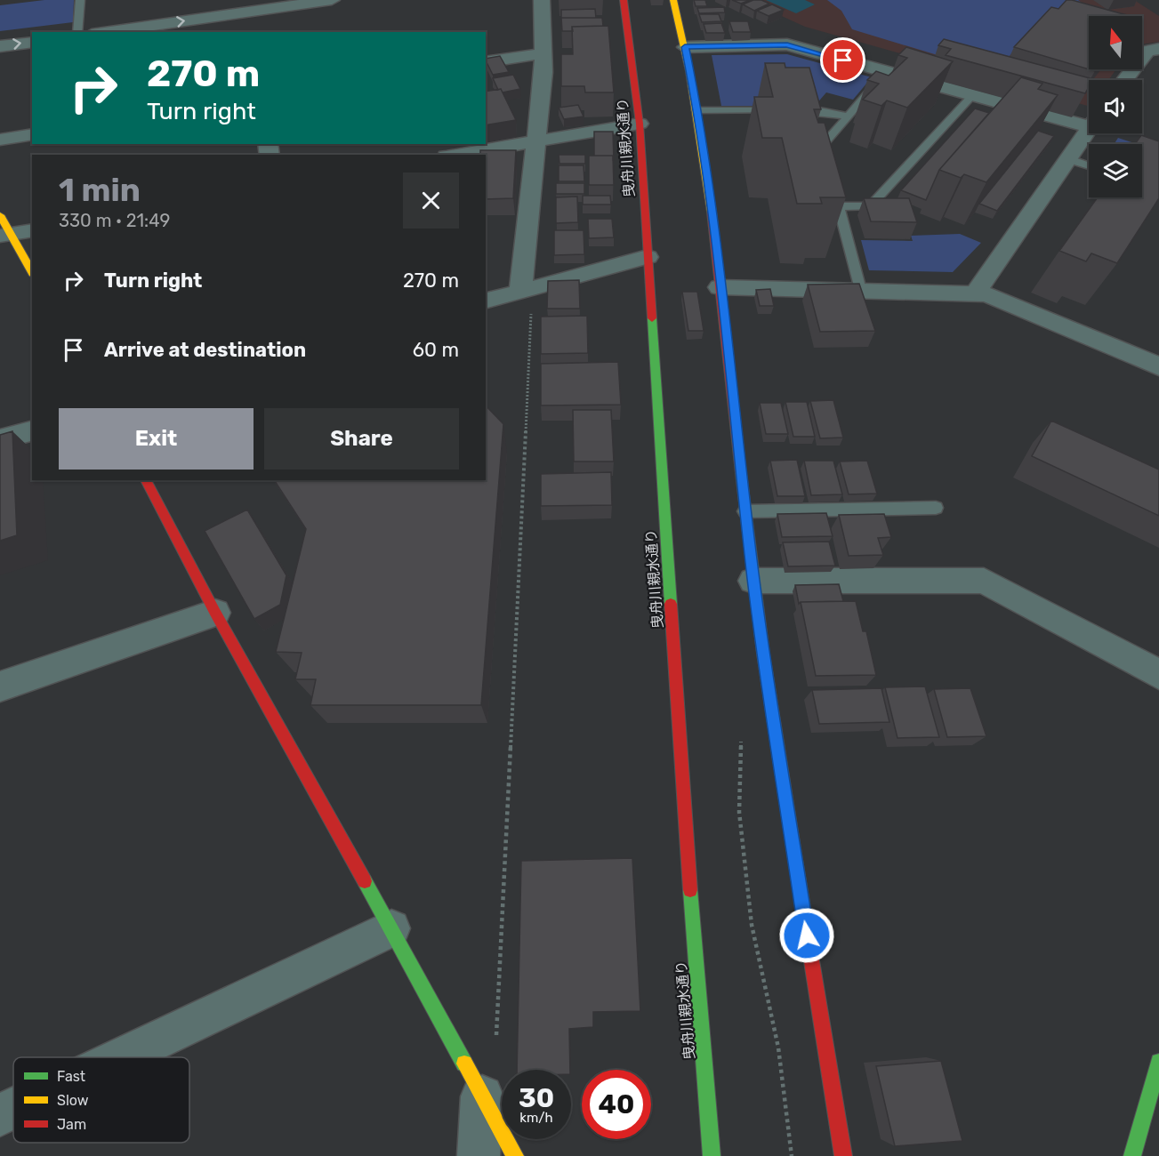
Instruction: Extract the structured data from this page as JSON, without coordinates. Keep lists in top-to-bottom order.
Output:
{
  "streets": {
    "street": ["曳舟川親水通り"]
  },
  "legend": ["Fast", "Slow", "Jam"],
  "north": "top",
  "page": {
    "turn": ["270 m", "Turn right"],
    "heading": ["1 min", "330 m · 21:49"],
    "list": [
      {
        "name": "Turn right",
        "value": "270 m"
      },
      {
        "name": "Arrive at destination",
        "value": "60 m"
      }
    ],
    "buttons": ["Exit", "Share"],
    "speed": "30 km/h",
    "limit": "40"
  }
}
